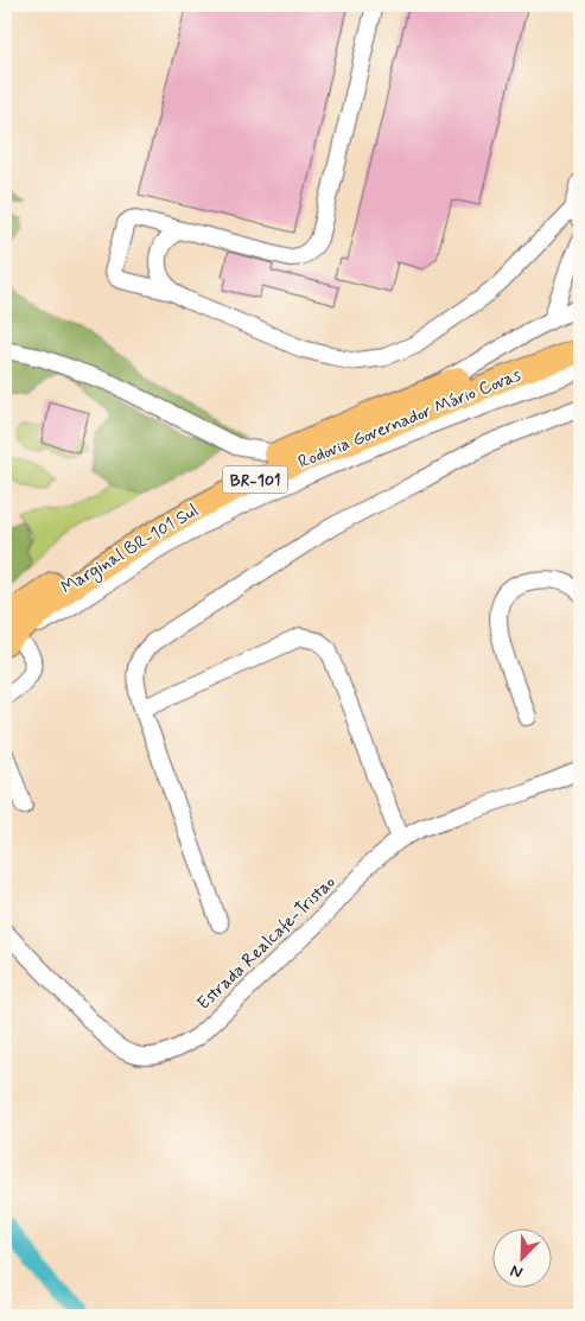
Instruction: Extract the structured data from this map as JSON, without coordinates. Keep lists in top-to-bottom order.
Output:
{
  "streets": {
    "highway": ["Rodovia Governador Mário Covas", "BR-101"],
    "street": ["Marginal BR-101 Sul", "Estrada Realcafe-Tristao"]
  },
  "crossings": [
    ["Rodovia Governador Mário Covas", "Marginal BR-101 Sul"]
  ],
  "north": "bottom left"
}
